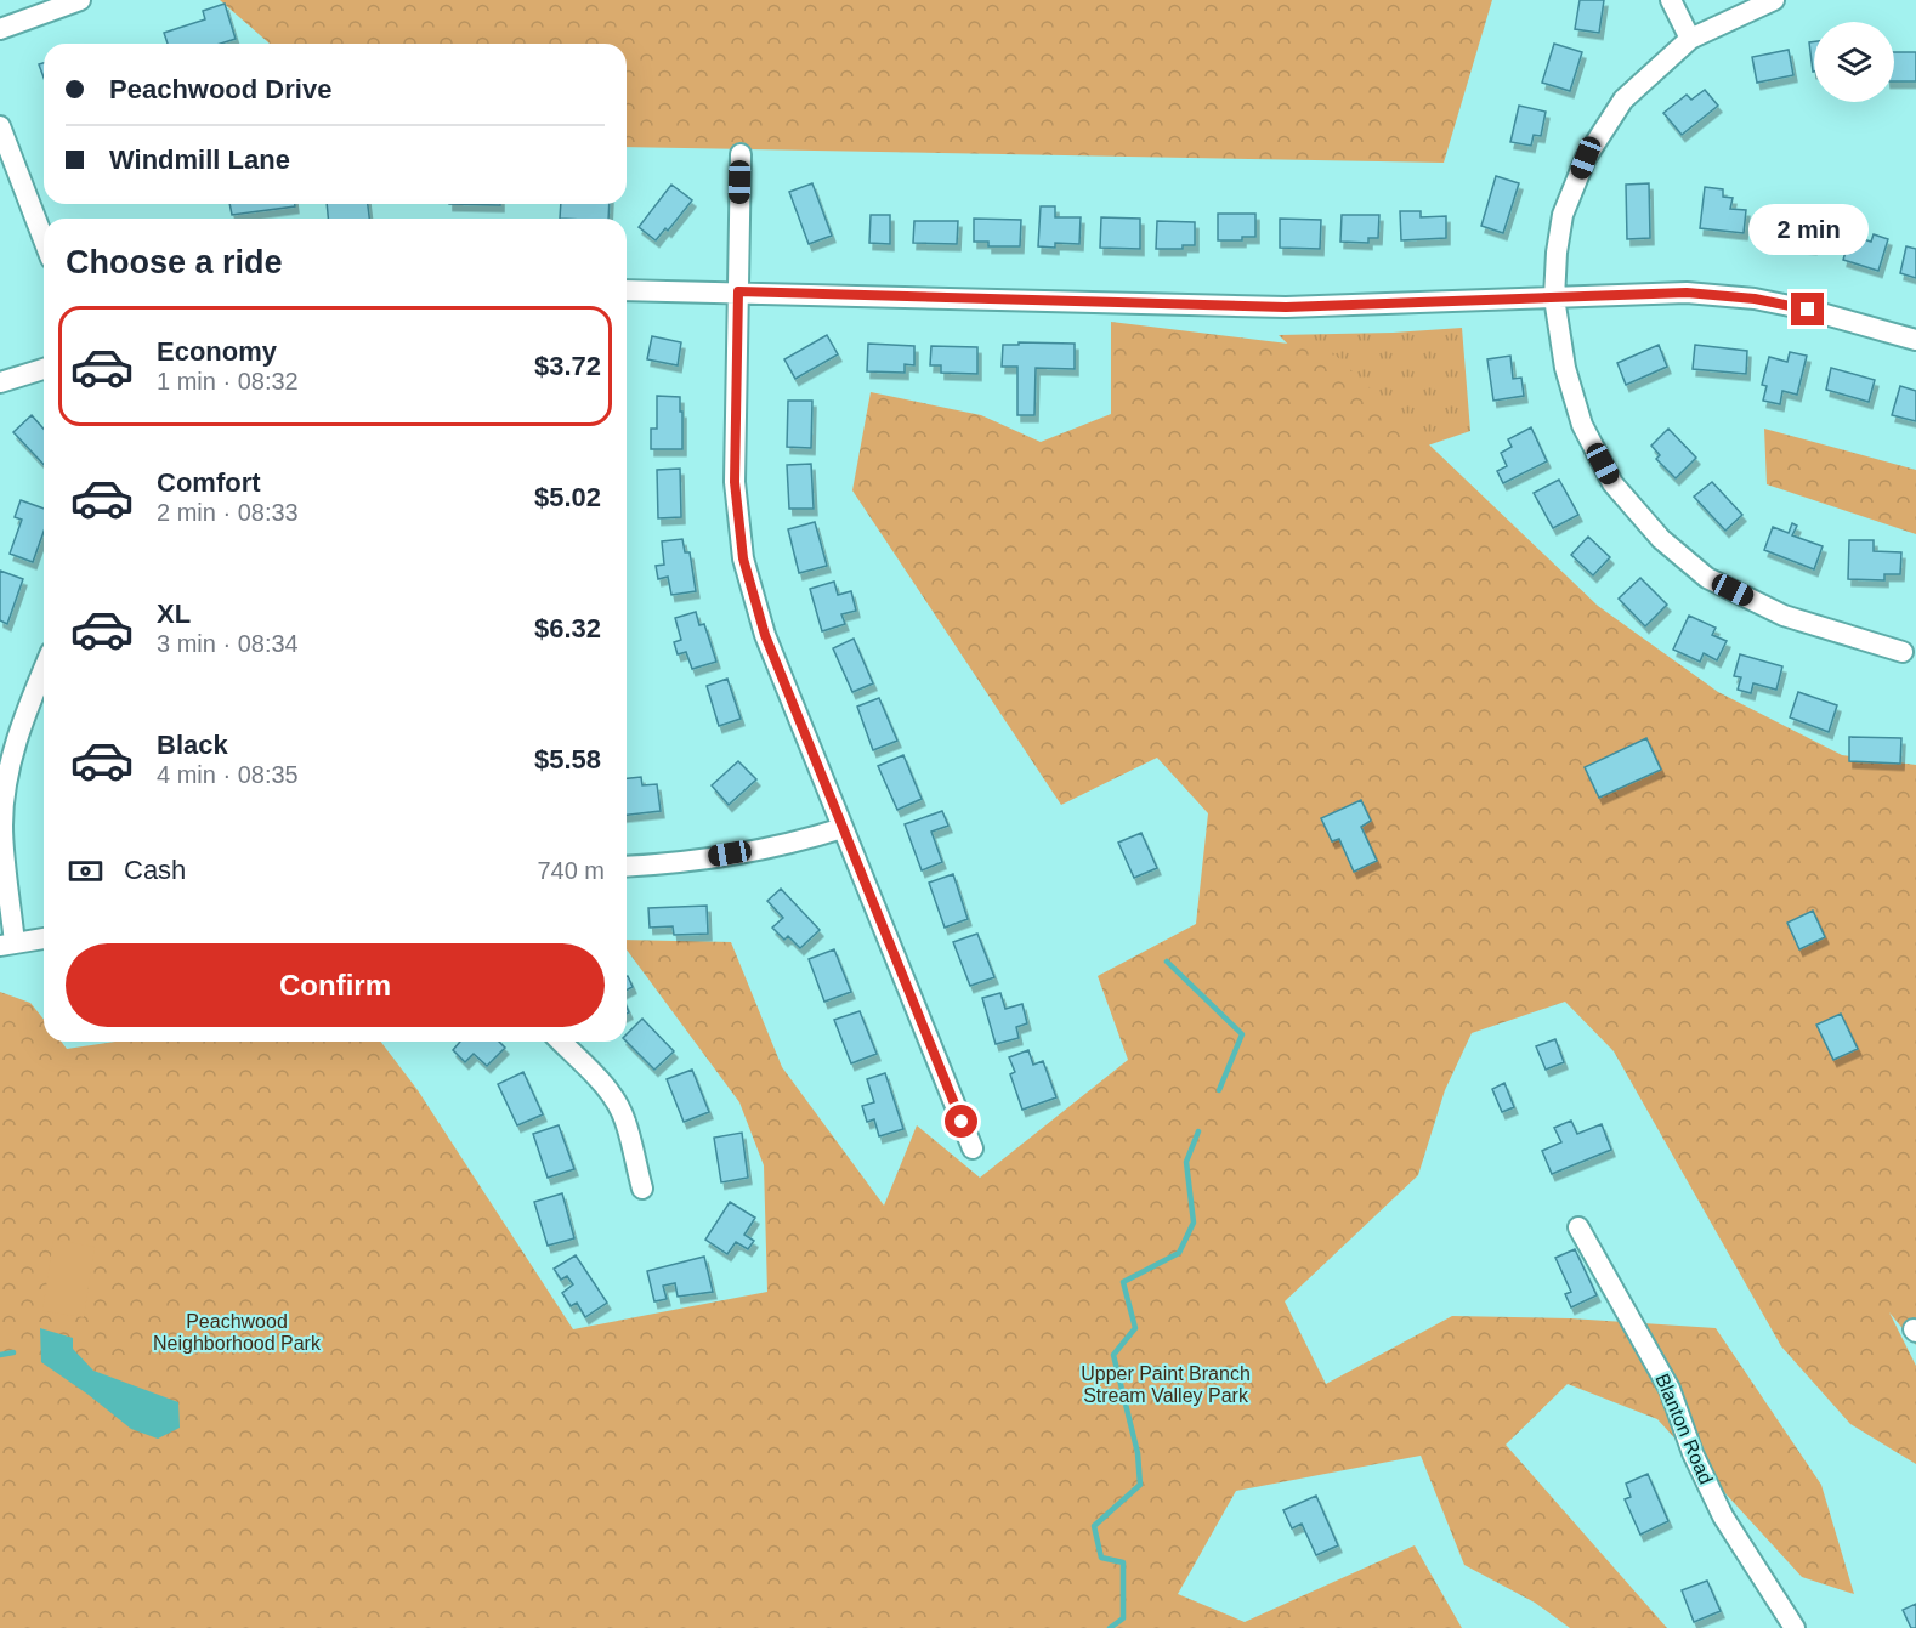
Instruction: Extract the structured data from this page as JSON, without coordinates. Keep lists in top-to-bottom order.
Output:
{
  "streets": {
    "street": ["Blanton Road"]
  },
  "parks": ["Peachwood Neighborhood Park", "Upper Paint Branch Stream Valley Park"],
  "page": {
    "banner": ["Peachwood Drive", "Windmill Lane"],
    "bubble": "2 min",
    "heading": "Choose a ride",
    "list": [
      {
        "name": "Economy",
        "note": "1 min · 08:32",
        "value": "$3.72"
      },
      {
        "name": "Comfort",
        "note": "2 min · 08:33",
        "value": "$5.02"
      },
      {
        "name": "XL",
        "note": "3 min · 08:34",
        "value": "$6.32"
      },
      {
        "name": "Black",
        "note": "4 min · 08:35",
        "value": "$5.58"
      }
    ],
    "pay": ["Cash", "740 m"],
    "buttons": "Confirm"
  }
}
